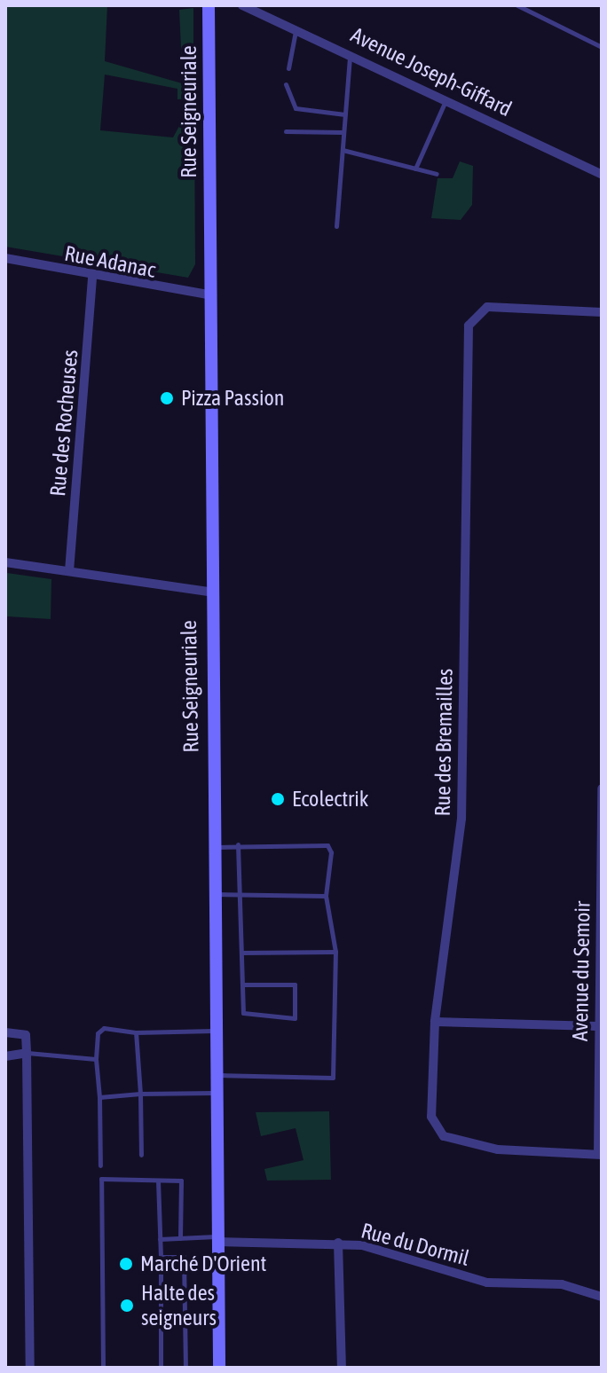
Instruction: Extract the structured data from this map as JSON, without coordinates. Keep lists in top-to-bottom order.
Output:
{
  "streets": {
    "street": [
      "Avenue Joseph-Giffard",
      "Rue Seigneuriale",
      "Rue Adanac",
      "Rue des Rocheuses",
      "Rue des Bremailles",
      "Avenue du Semoir",
      "Rue du Dormil"
    ]
  },
  "crossings": [
    ["Rue Seigneuriale", "Rue Adanac"],
    ["Rue Seigneuriale", "Rue du Dormil"],
    ["Rue Adanac", "Rue des Rocheuses"],
    ["Rue des Bremailles", "Avenue du Semoir"]
  ],
  "places": [
    "Pizza Passion",
    "Ecolectrik",
    "Marché D'Orient",
    "Halte des seigneurs"
  ]
}
